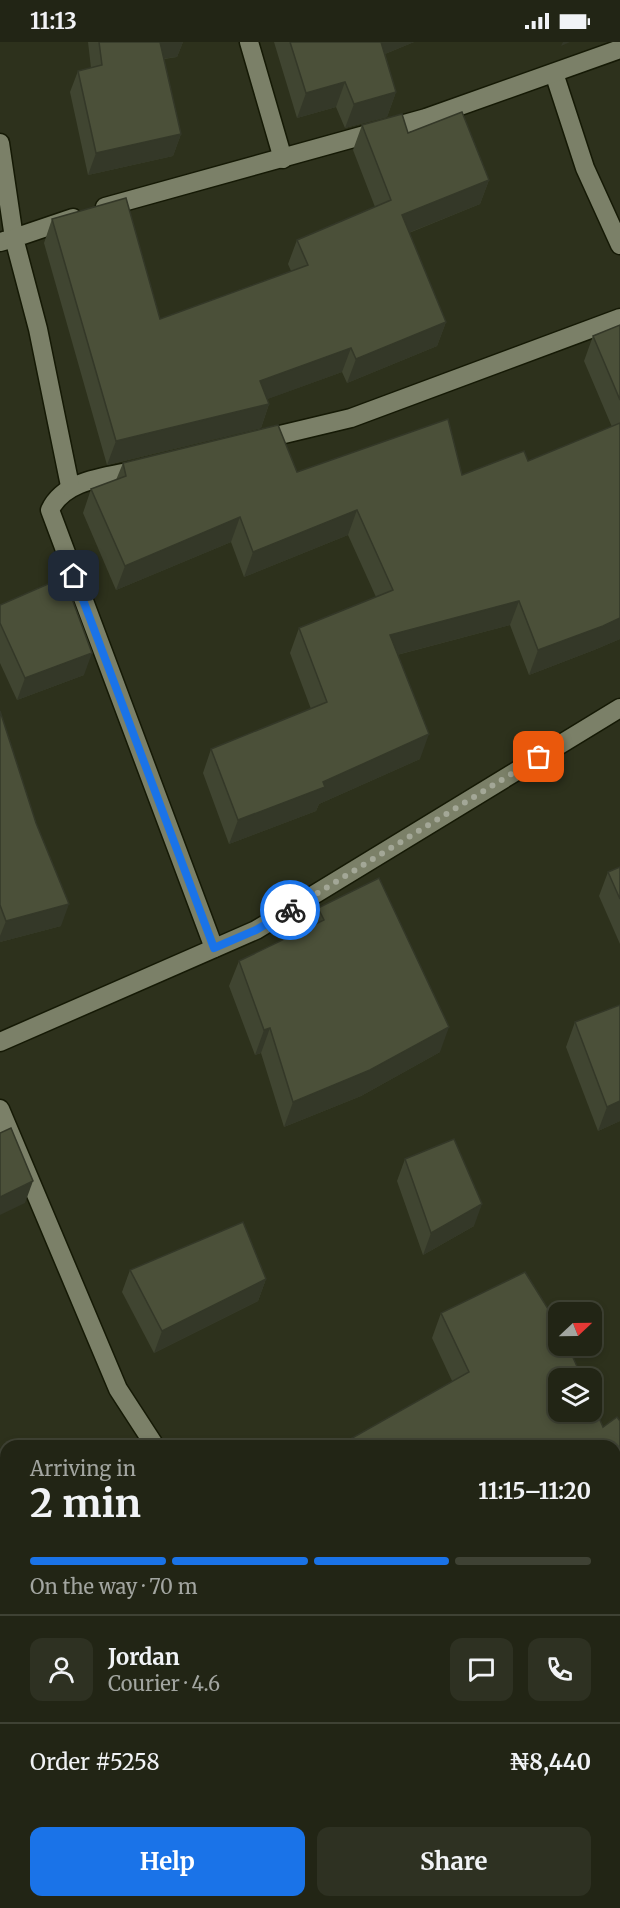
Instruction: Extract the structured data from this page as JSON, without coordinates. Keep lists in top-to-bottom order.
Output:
{
  "north": "right",
  "page": {
    "status": "11:13",
    "heading": ["2 min", "Arriving in", "11:15–11:20"],
    "panel": [
      "Jordan",
      "Courier · 4.6",
      "Order #5258",
      "₦8,440"
    ],
    "bar": "On the way · 70 m",
    "buttons": ["Help", "Share"]
  }
}
